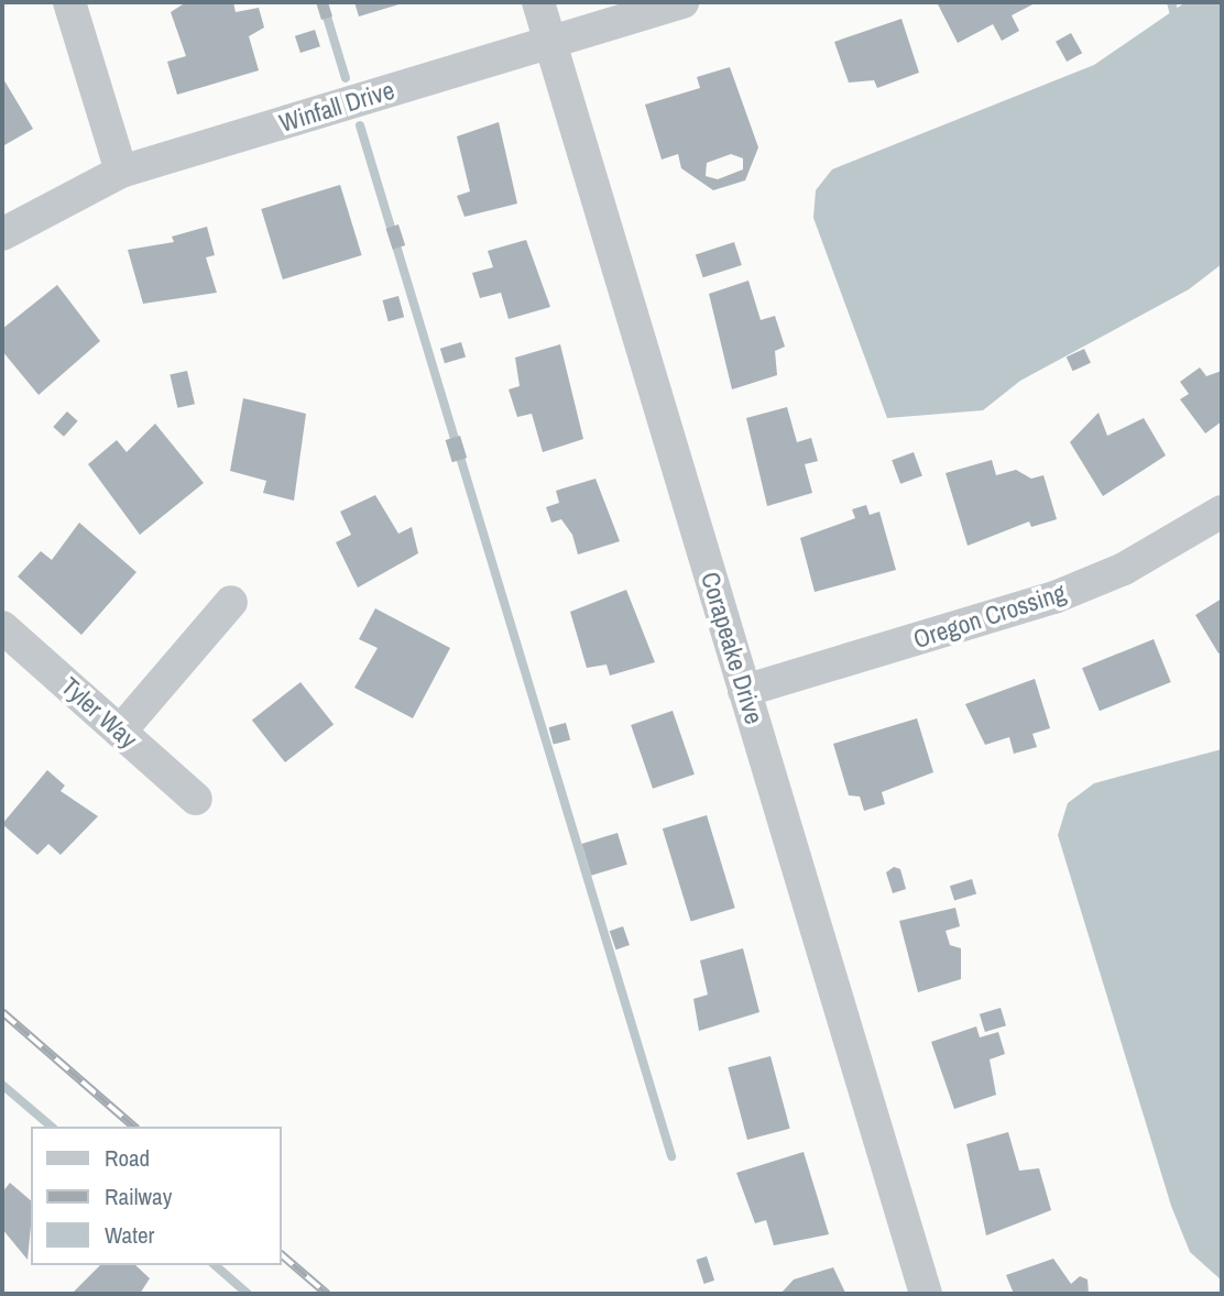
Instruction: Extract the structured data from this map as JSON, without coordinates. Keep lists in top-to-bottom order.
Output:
{
  "streets": {
    "street": [
      "Winfall Drive",
      "Oregon Crossing",
      "Corapeake Drive",
      "Tyler Way"
    ]
  },
  "crossings": [
    ["Winfall Drive", "Corapeake Drive"],
    ["Oregon Crossing", "Corapeake Drive"]
  ],
  "legend": ["Road", "Railway", "Water"]
}
